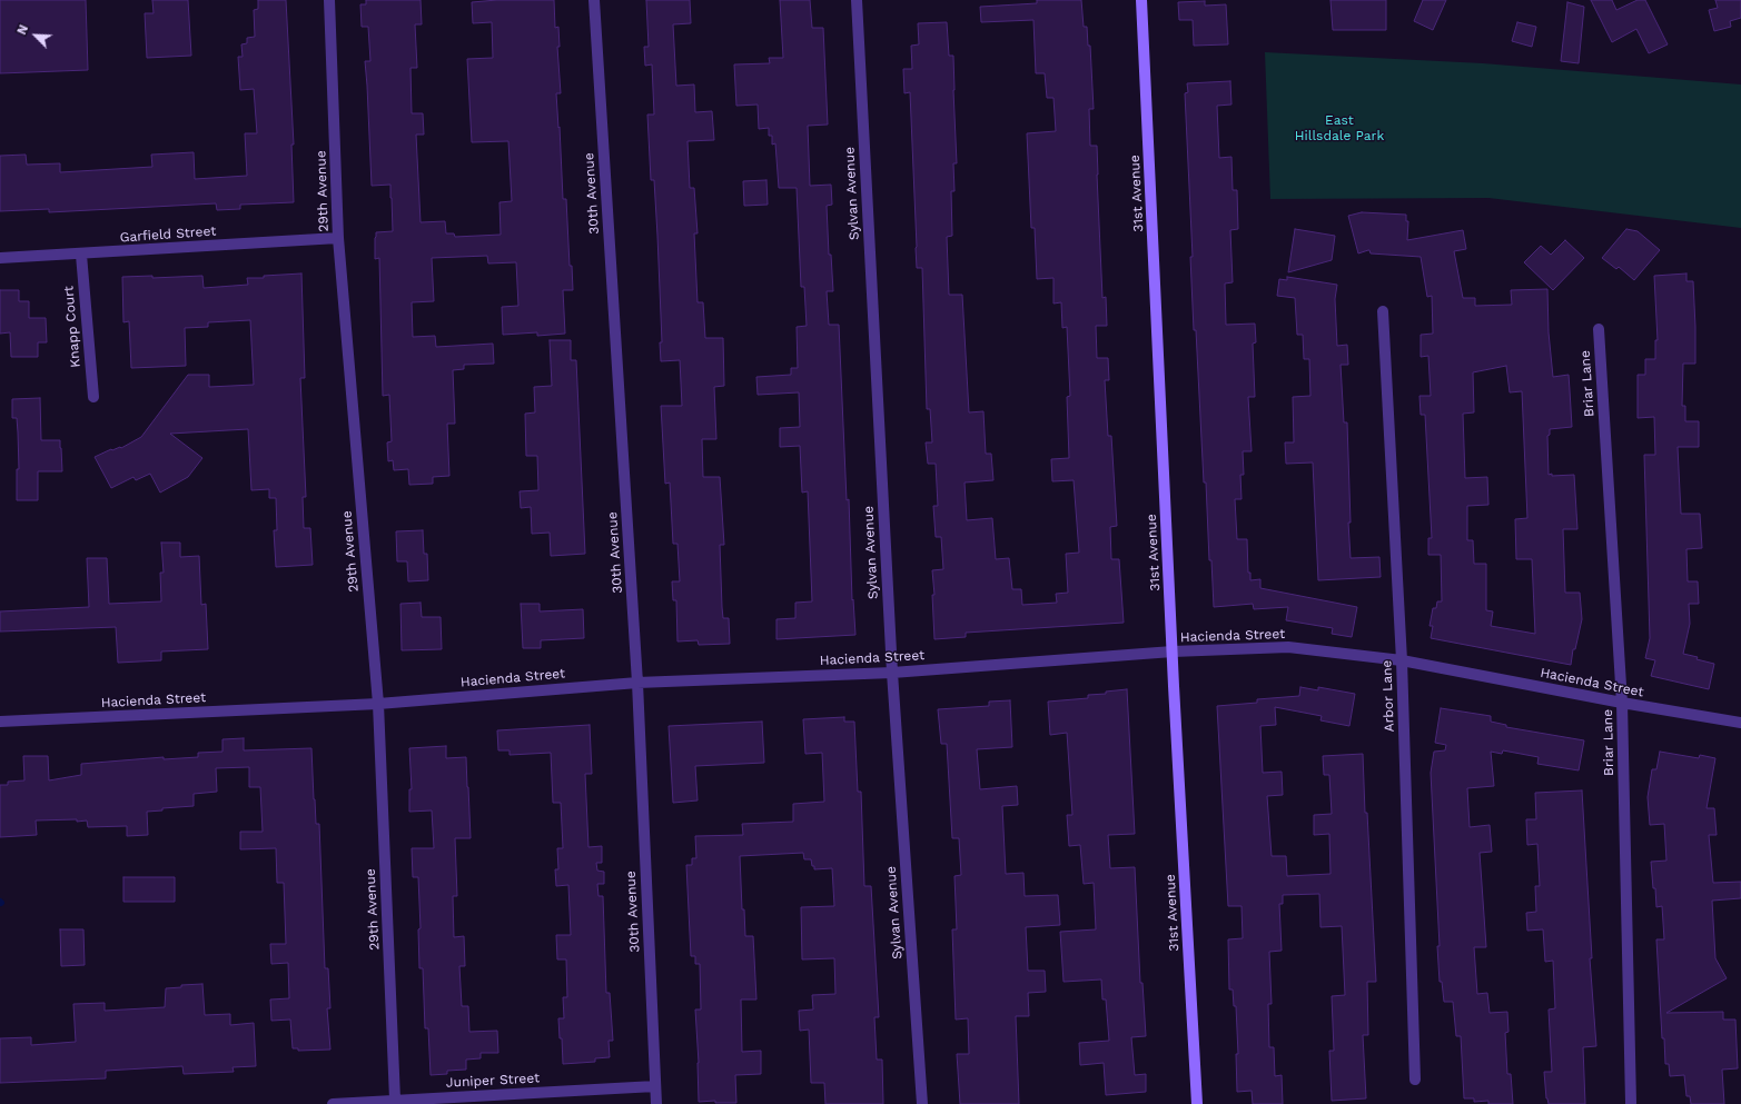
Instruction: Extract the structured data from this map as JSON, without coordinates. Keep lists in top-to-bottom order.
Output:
{
  "streets": {
    "street": [
      "29th Avenue",
      "30th Avenue",
      "Sylvan Avenue",
      "31st Avenue",
      "Garfield Street",
      "Knapp Court",
      "Briar Lane",
      "Hacienda Street",
      "Arbor Lane",
      "Juniper Street"
    ]
  },
  "crossings": [
    ["29th Avenue", "Garfield Street"],
    ["29th Avenue", "Hacienda Street"],
    ["29th Avenue", "Juniper Street"],
    ["30th Avenue", "Hacienda Street"],
    ["30th Avenue", "Juniper Street"],
    ["Sylvan Avenue", "Hacienda Street"],
    ["31st Avenue", "Hacienda Street"],
    ["Garfield Street", "Knapp Court"],
    ["Briar Lane", "Hacienda Street"],
    ["Hacienda Street", "Arbor Lane"]
  ],
  "parks": ["East Hillsdale Park"],
  "north": "top left"
}
